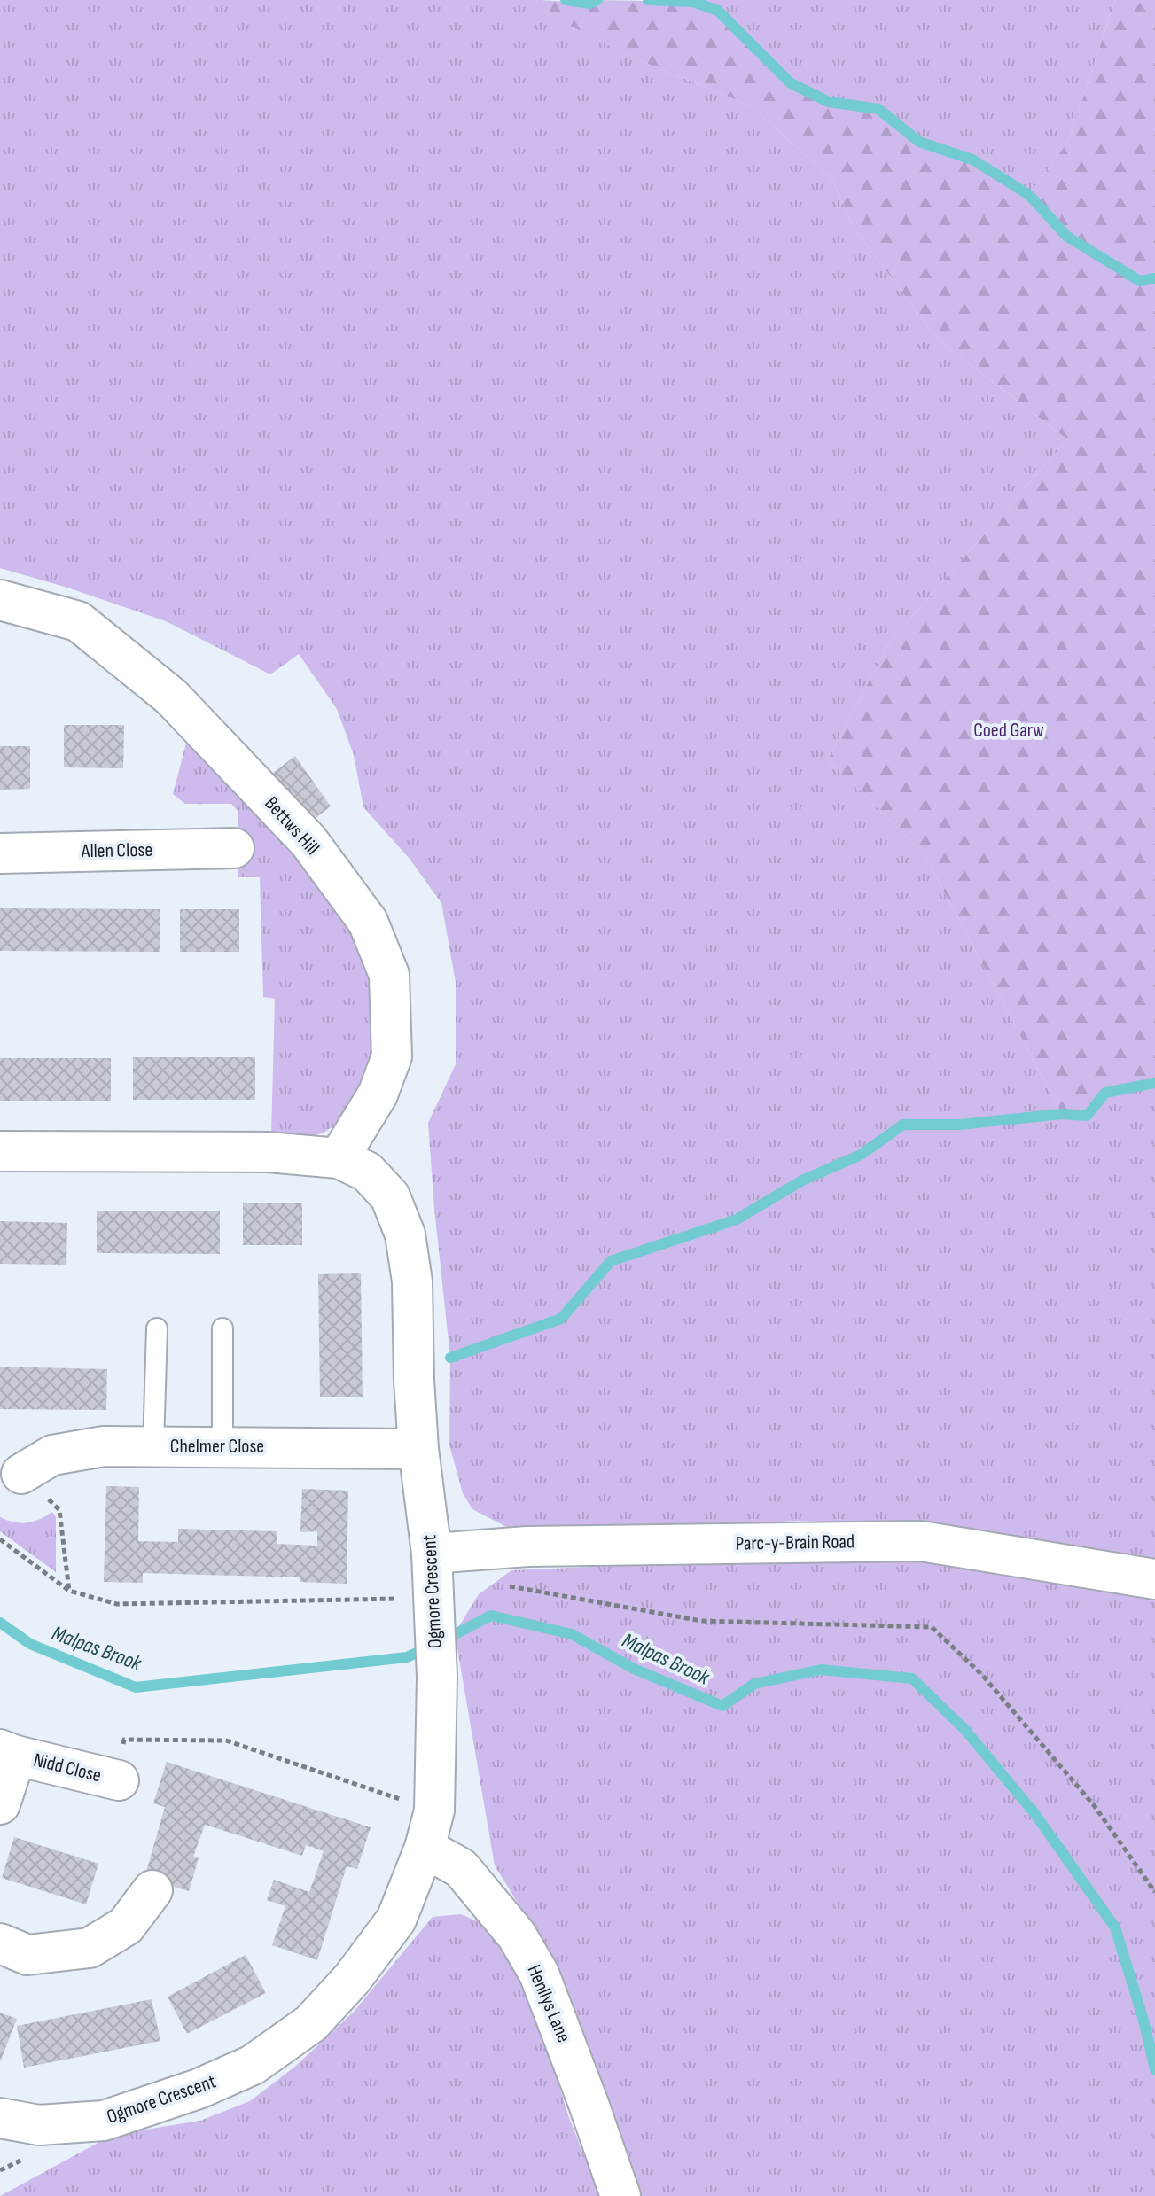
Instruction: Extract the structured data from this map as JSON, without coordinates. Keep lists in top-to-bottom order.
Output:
{
  "streets": {
    "street": [
      "Bettws Hill",
      "Allen Close",
      "Chelmer Close",
      "Parc-y-Brain Road",
      "Ogmore Crescent",
      "Nidd Close",
      "Henllys Lane"
    ]
  },
  "crossings": [
    ["Bettws Hill", "Ogmore Crescent"],
    ["Chelmer Close", "Ogmore Crescent"],
    ["Parc-y-Brain Road", "Ogmore Crescent"],
    ["Ogmore Crescent", "Henllys Lane"]
  ],
  "water": ["Malpas Brook"],
  "parks": ["Coed Garw"]
}
